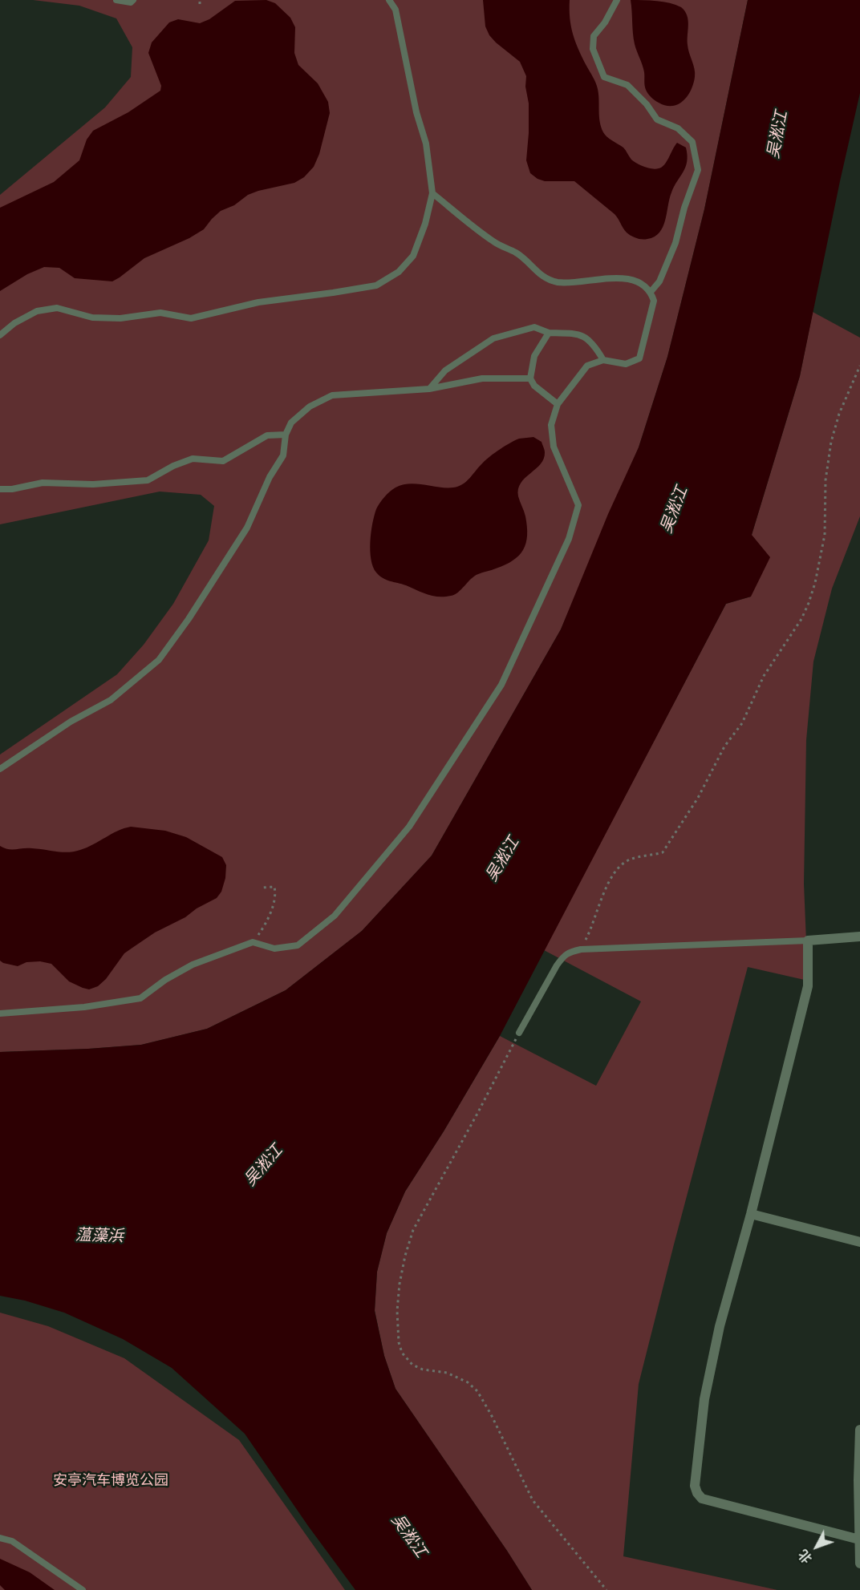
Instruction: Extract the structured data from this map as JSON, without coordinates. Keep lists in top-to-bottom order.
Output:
{
  "water": ["吴淞江", "蕰藻浜"],
  "parks": ["安亭汽车博览公园"],
  "north": "bottom left"
}
